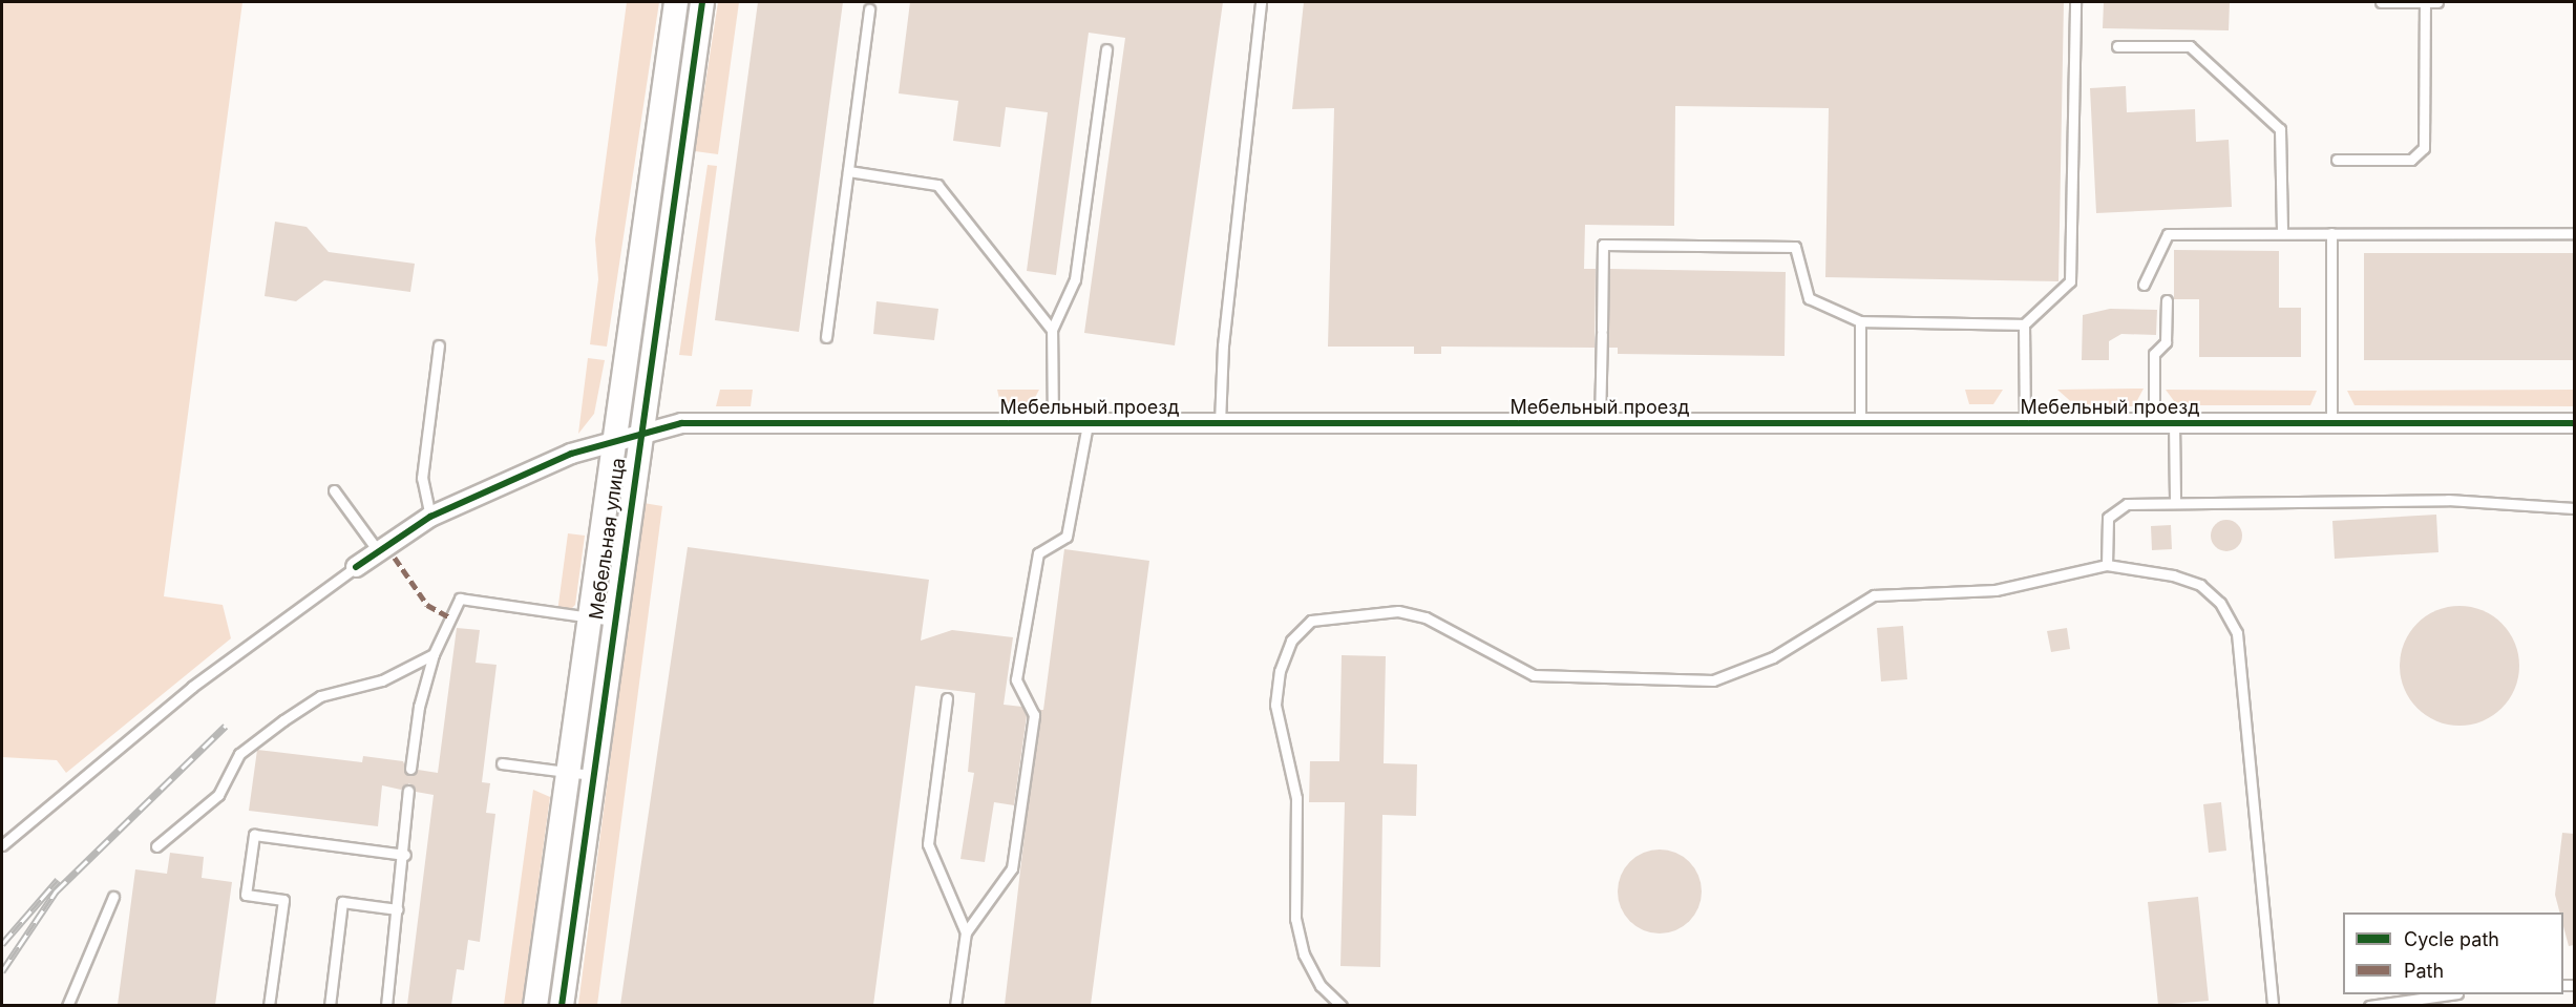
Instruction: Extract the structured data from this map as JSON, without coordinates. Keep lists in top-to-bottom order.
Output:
{
  "streets": {
    "street": ["Мебельный проезд", "Мебельная улица"]
  },
  "crossings": [
    ["Мебельный проезд", "Мебельная улица"]
  ],
  "legend": ["Cycle path", "Path"]
}
